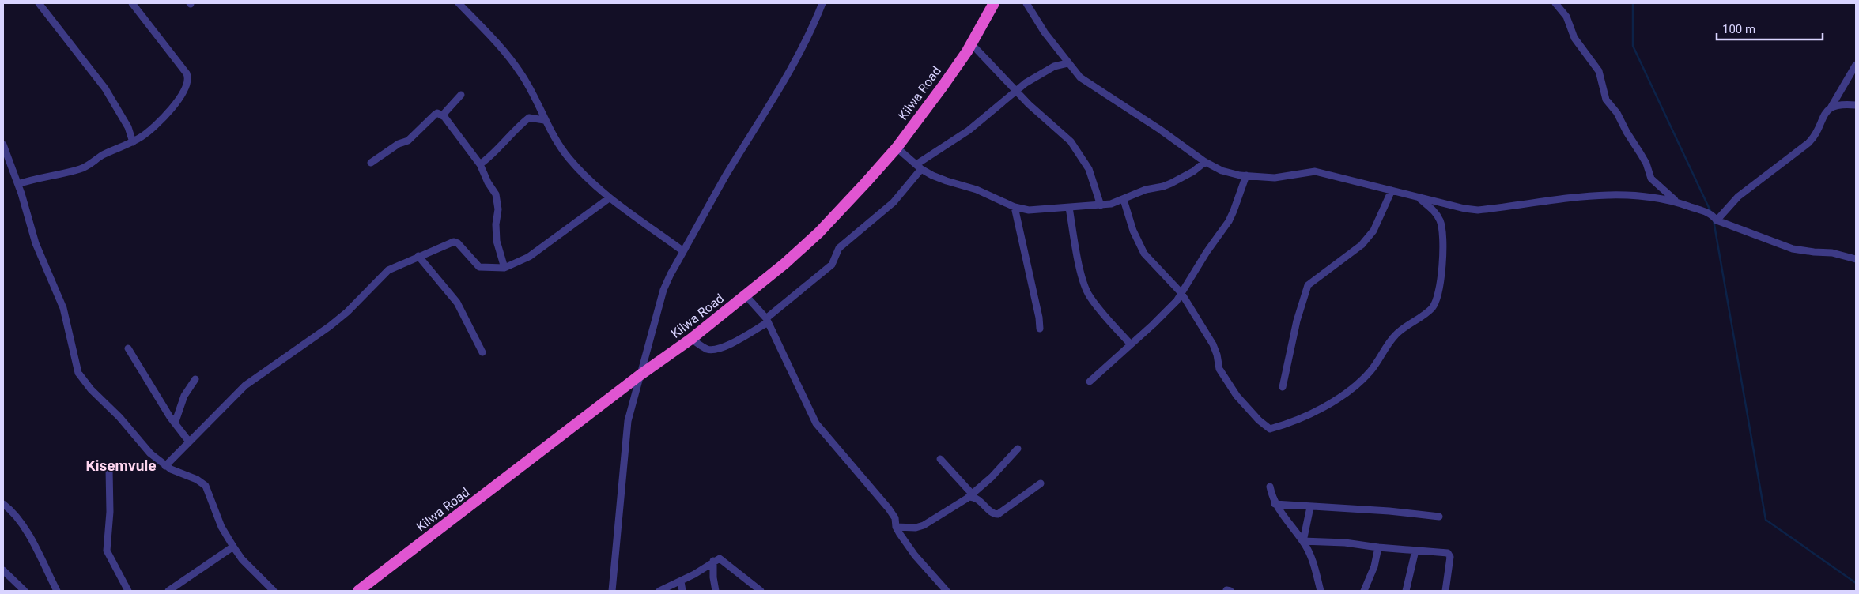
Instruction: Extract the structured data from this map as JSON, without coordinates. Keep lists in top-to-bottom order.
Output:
{
  "streets": {
    "highway": ["Kilwa Road"]
  },
  "districts": ["Kisemvule"],
  "scale_bar": "100 m"
}
